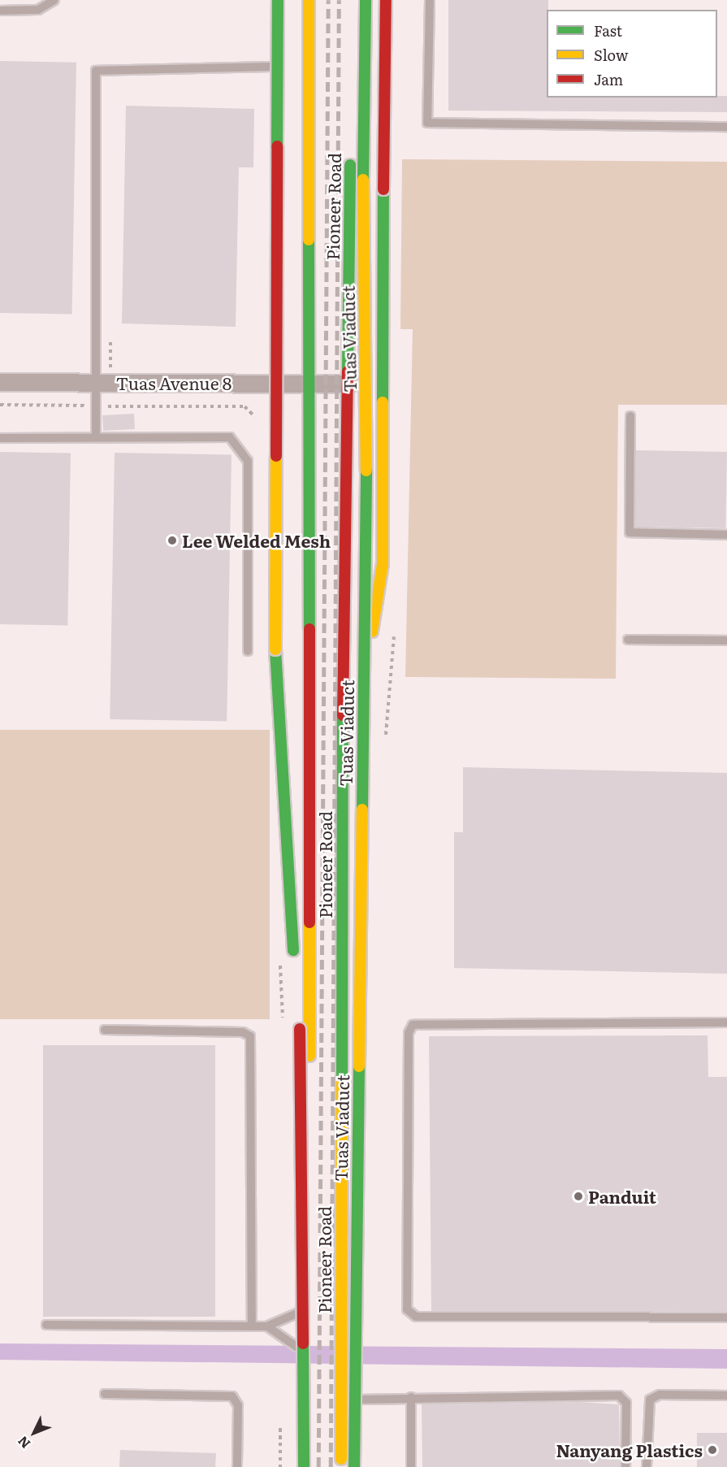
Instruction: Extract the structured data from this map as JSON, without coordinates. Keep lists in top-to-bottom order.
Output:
{
  "streets": {
    "main road": ["Pioneer Road", "Tuas Viaduct"],
    "street": ["Tuas Avenue 8"]
  },
  "crossings": [
    ["Pioneer Road", "Tuas Avenue 8"]
  ],
  "places": ["Lee Welded Mesh", "Panduit", "Nanyang Plastics"],
  "legend": ["Fast", "Slow", "Jam"],
  "north": "bottom left"
}
